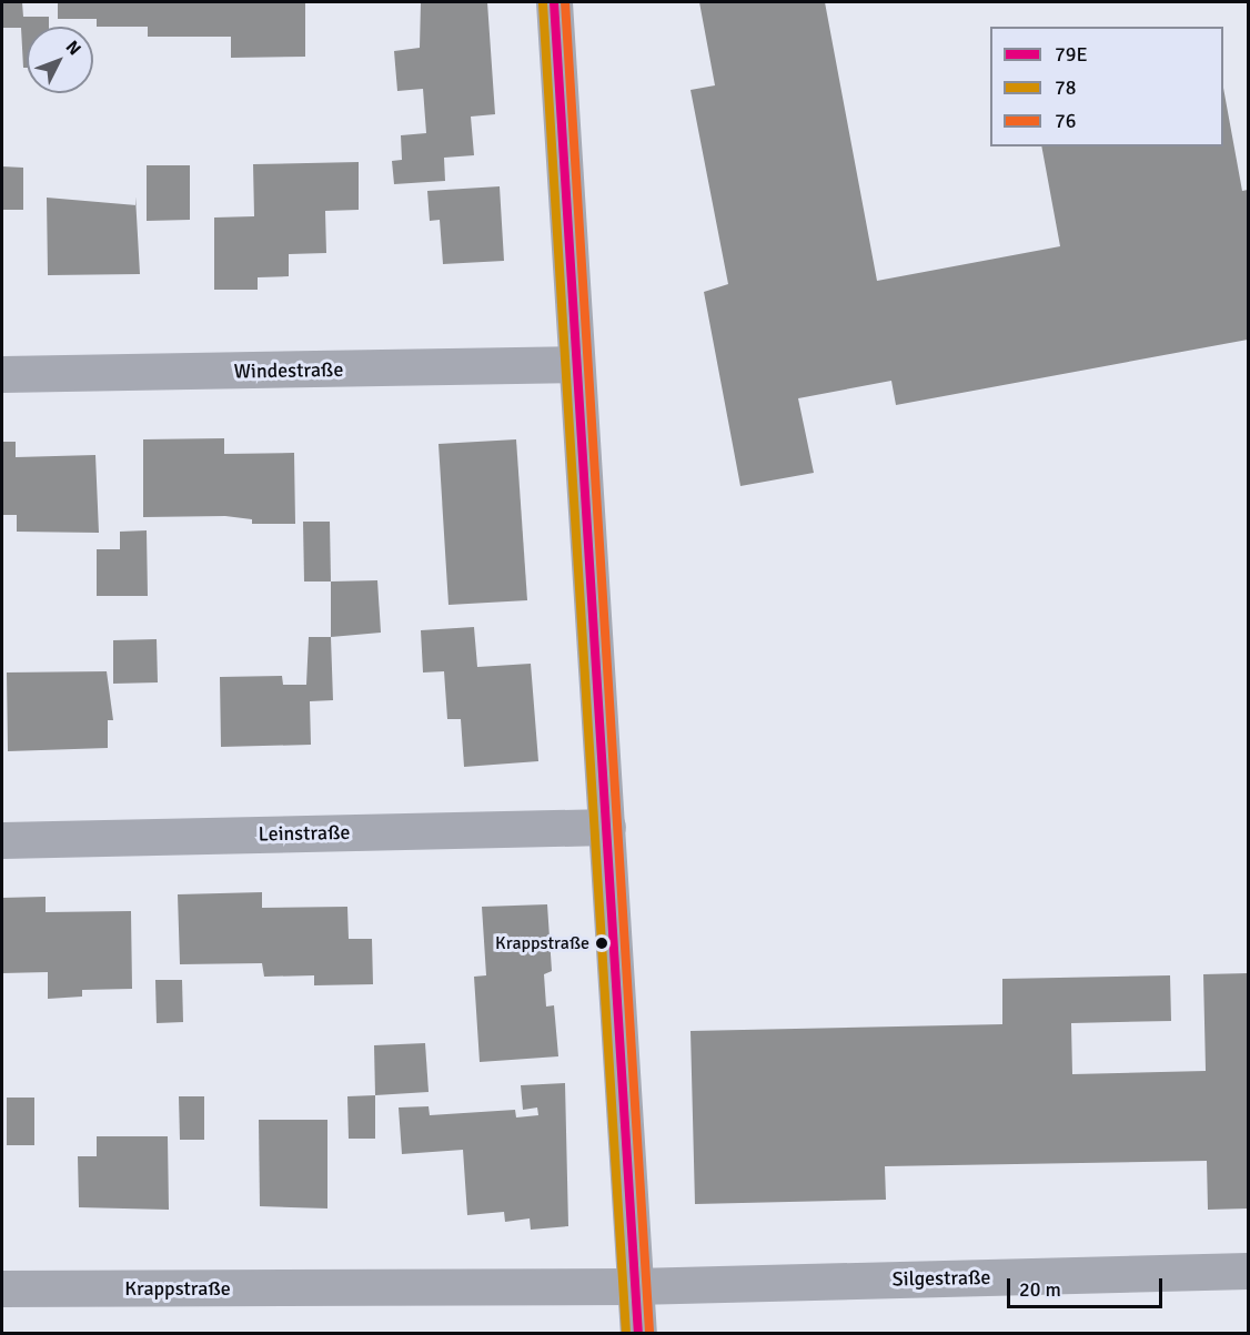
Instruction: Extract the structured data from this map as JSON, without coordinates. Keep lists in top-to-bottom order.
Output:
{
  "streets": {
    "street": [
      "Windestraße",
      "Leinstraße",
      "Silgestraße",
      "Krappstraße"
    ]
  },
  "crossings": [
    ["Silgestraße", "Krappstraße"]
  ],
  "places": ["Krappstraße"],
  "lines": ["transit line 79E", "transit line 76", "transit line 78"],
  "legend": ["79E", "78", "76"],
  "scale_bar": "20 m",
  "north": "top right"
}
